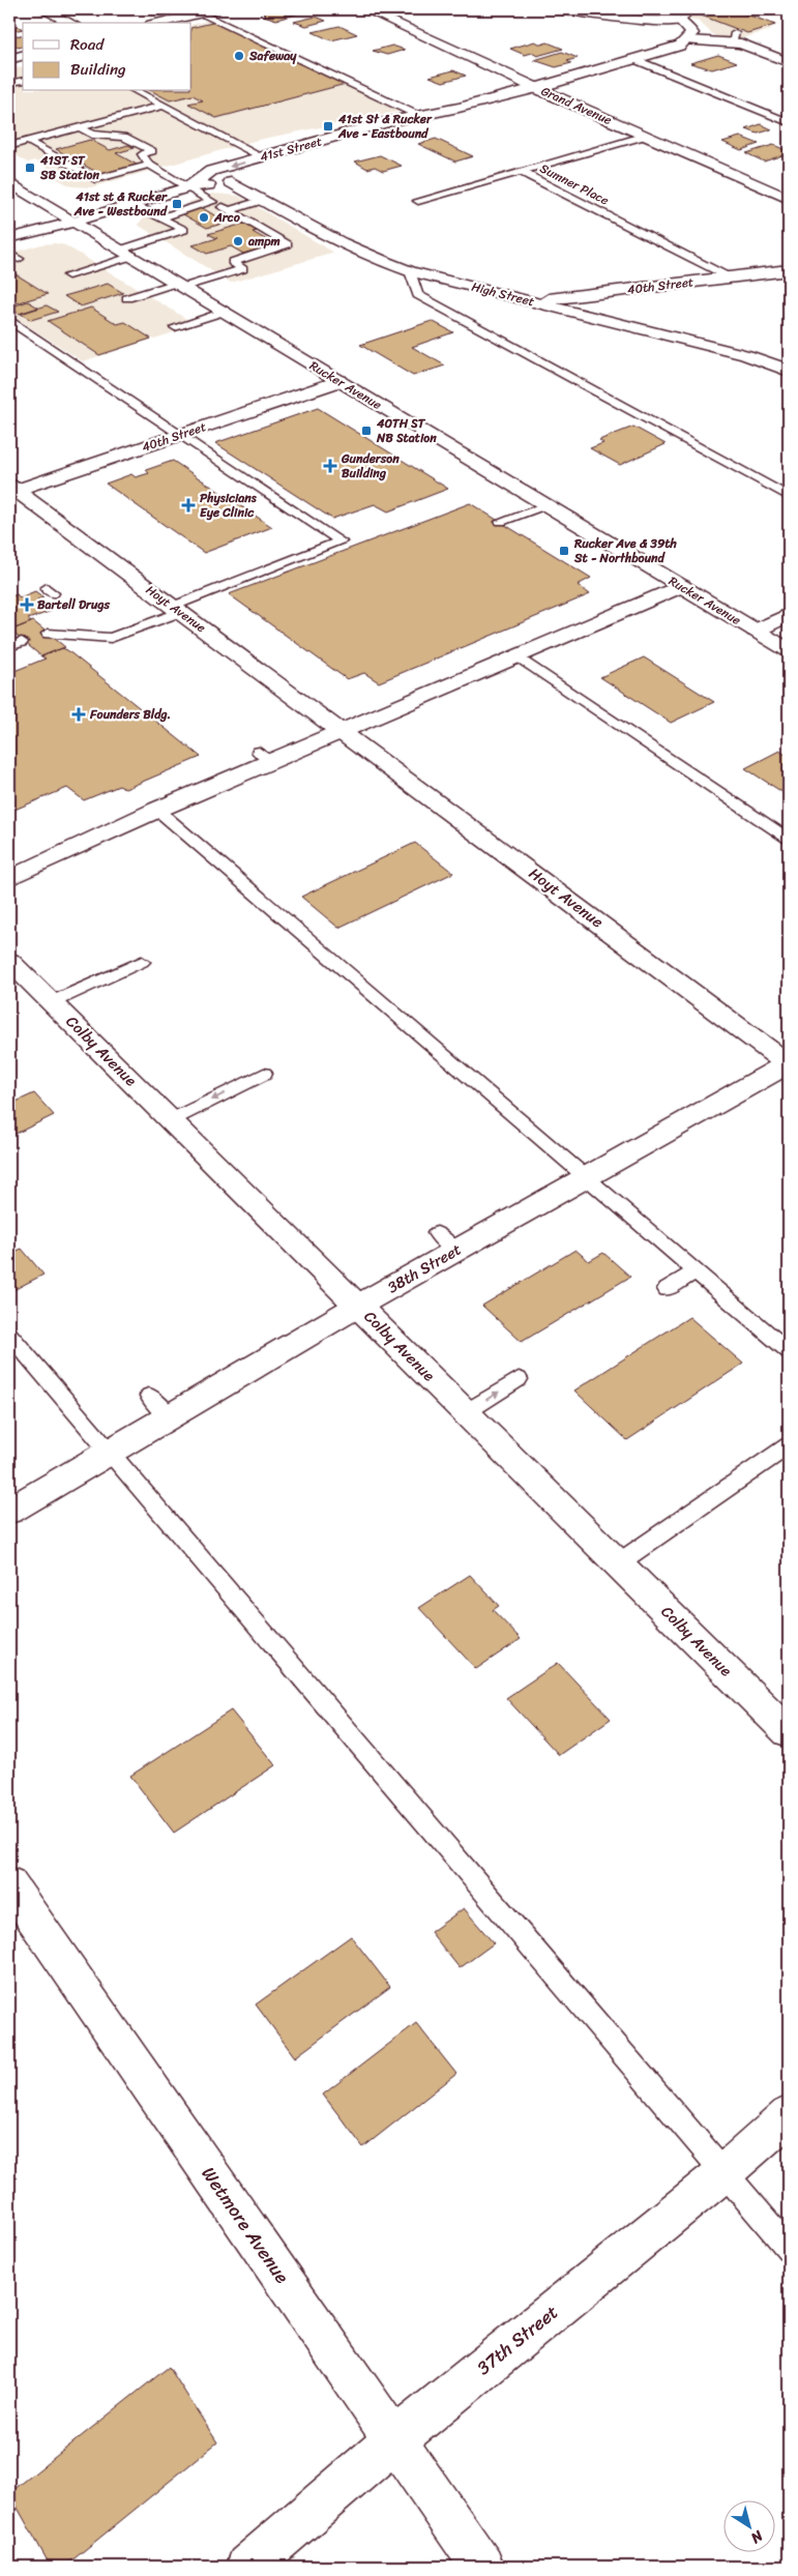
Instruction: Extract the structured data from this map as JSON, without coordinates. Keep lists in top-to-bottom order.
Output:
{
  "streets": {
    "street": [
      "Grand Avenue",
      "41st Street",
      "40th Street",
      "High Street",
      "Rucker Avenue",
      "Hoyt Avenue",
      "Colby Avenue",
      "38th Street",
      "Wetmore Avenue",
      "37th Street"
    ],
    "lane": ["Sumner Place"]
  },
  "crossings": [
    ["Grand Avenue", "41st Street"],
    ["Grand Avenue", "Sumner Place"],
    ["41st Street", "High Street"],
    ["41st Street", "Rucker Avenue"],
    ["Sumner Place", "40th Street"],
    ["40th Street", "High Street"],
    ["40th Street", "Rucker Avenue"],
    ["40th Street", "Hoyt Avenue"],
    ["Hoyt Avenue", "38th Street"],
    ["Colby Avenue", "38th Street"],
    ["Wetmore Avenue", "37th Street"]
  ],
  "places": {
    "other": ["Safeway", "Arco", "ampm"],
    "transit": [
      "41st St & Rucker Ave - Eastbound",
      "41ST ST SB Station",
      "41st st & Rucker Ave - Westbound",
      "40TH ST NB Station",
      "Rucker Ave & 39th St - Northbound"
    ],
    "health": [
      "Gunderson Building",
      "Physicians Eye Clinic",
      "Bartell Drugs",
      "Founders Bldg."
    ]
  },
  "legend": ["Road", "Building"],
  "north": "bottom right"
}
